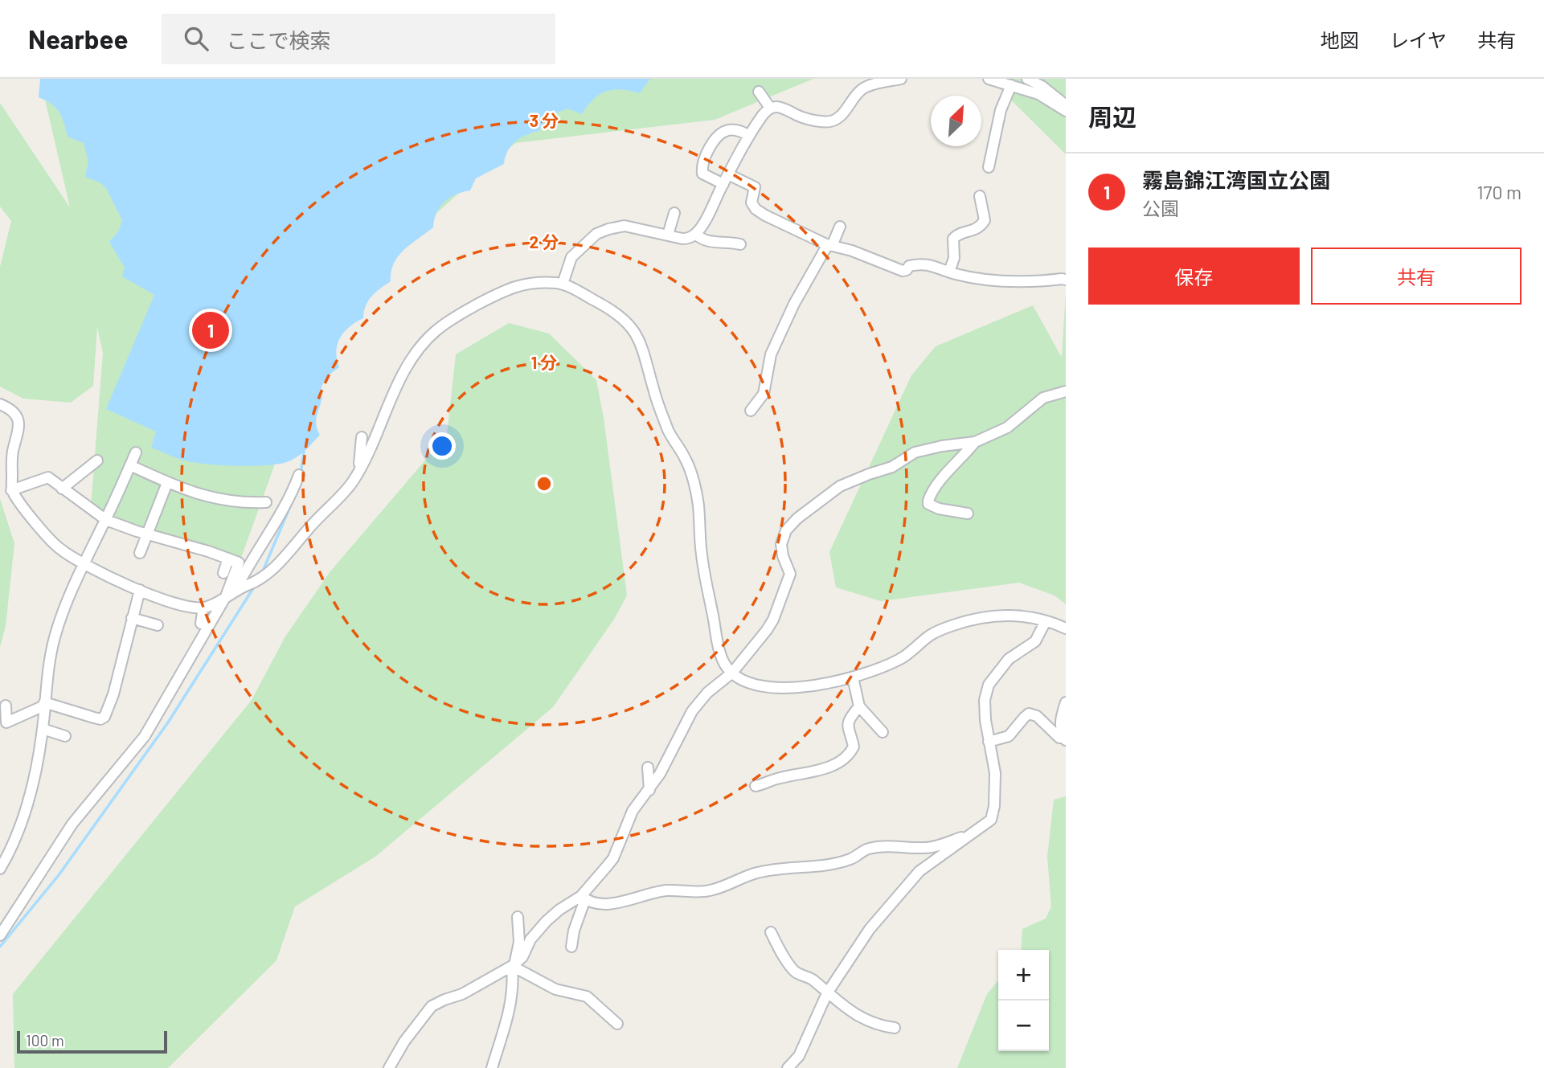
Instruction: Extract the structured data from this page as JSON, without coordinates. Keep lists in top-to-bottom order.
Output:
{
  "scale_bar": "100 m",
  "north": "top right",
  "page": {
    "header": "Nearbee",
    "search": "ここで検索",
    "nav": ["地図", "レイヤ", "共有"],
    "heading": "周辺",
    "list": [
      {
        "mark": "1",
        "name": "霧島錦江湾国立公園",
        "note": "公園",
        "value": "170 m"
      }
    ],
    "buttons": ["保存", "共有"],
    "pins": "1",
    "map_buttons": ["+", "−"],
    "scale": "100 m"
  },
  "rings": ["3 分", "2 分", "1 分"]
}
